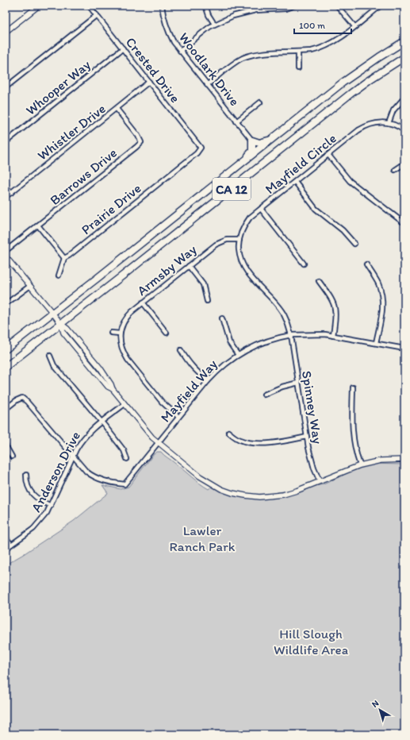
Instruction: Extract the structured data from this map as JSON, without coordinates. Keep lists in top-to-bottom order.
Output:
{
  "streets": {
    "highway": ["CA 12"],
    "street": [
      "Woodlark Drive",
      "Crested Drive",
      "Whooper Way",
      "Whistler Drive",
      "Mayfield Circle",
      "Barrows Drive",
      "Prairie Drive",
      "Armsby Way",
      "Mayfield Way",
      "Spinney Way",
      "Anderson Drive"
    ]
  },
  "crossings": [
    ["Crested Drive", "Whooper Way"],
    ["Crested Drive", "Whistler Drive"],
    ["Crested Drive", "Prairie Drive"],
    ["Whistler Drive", "Barrows Drive"],
    ["Mayfield Circle", "Armsby Way"],
    ["Mayfield Circle", "Mayfield Way"],
    ["Mayfield Circle", "Spinney Way"],
    ["Mayfield Way", "Spinney Way"],
    ["Mayfield Way", "Anderson Drive"]
  ],
  "parks": ["Lawler Ranch Park", "Hill Slough Wildlife Area"],
  "scale_bar": "100 m",
  "north": "top left"
}
